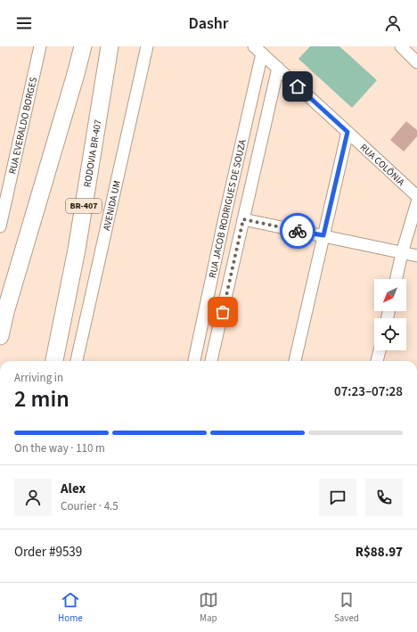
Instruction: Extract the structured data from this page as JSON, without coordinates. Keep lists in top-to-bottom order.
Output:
{
  "streets": {
    "highway": ["RODOVIA BR-407", "BR-407"],
    "street": [
      "RUA EVERALDO BORGES",
      "RUA COLÔNIA",
      "AVENIDA UM",
      "RUA JACOB RODRIGUES DE SOUZA"
    ]
  },
  "crossings": [
    ["RUA COLÔNIA", "RUA JACOB RODRIGUES DE SOUZA"]
  ],
  "north": "bottom left",
  "page": {
    "header": "Dashr",
    "heading": ["2 min", "Arriving in", "07:23–07:28"],
    "panel": [
      "Alex",
      "Courier · 4.5",
      "Order #9539",
      "R$88.97"
    ],
    "bar": "On the way · 110 m",
    "tabs": ["Home", "Map", "Saved"]
  }
}
